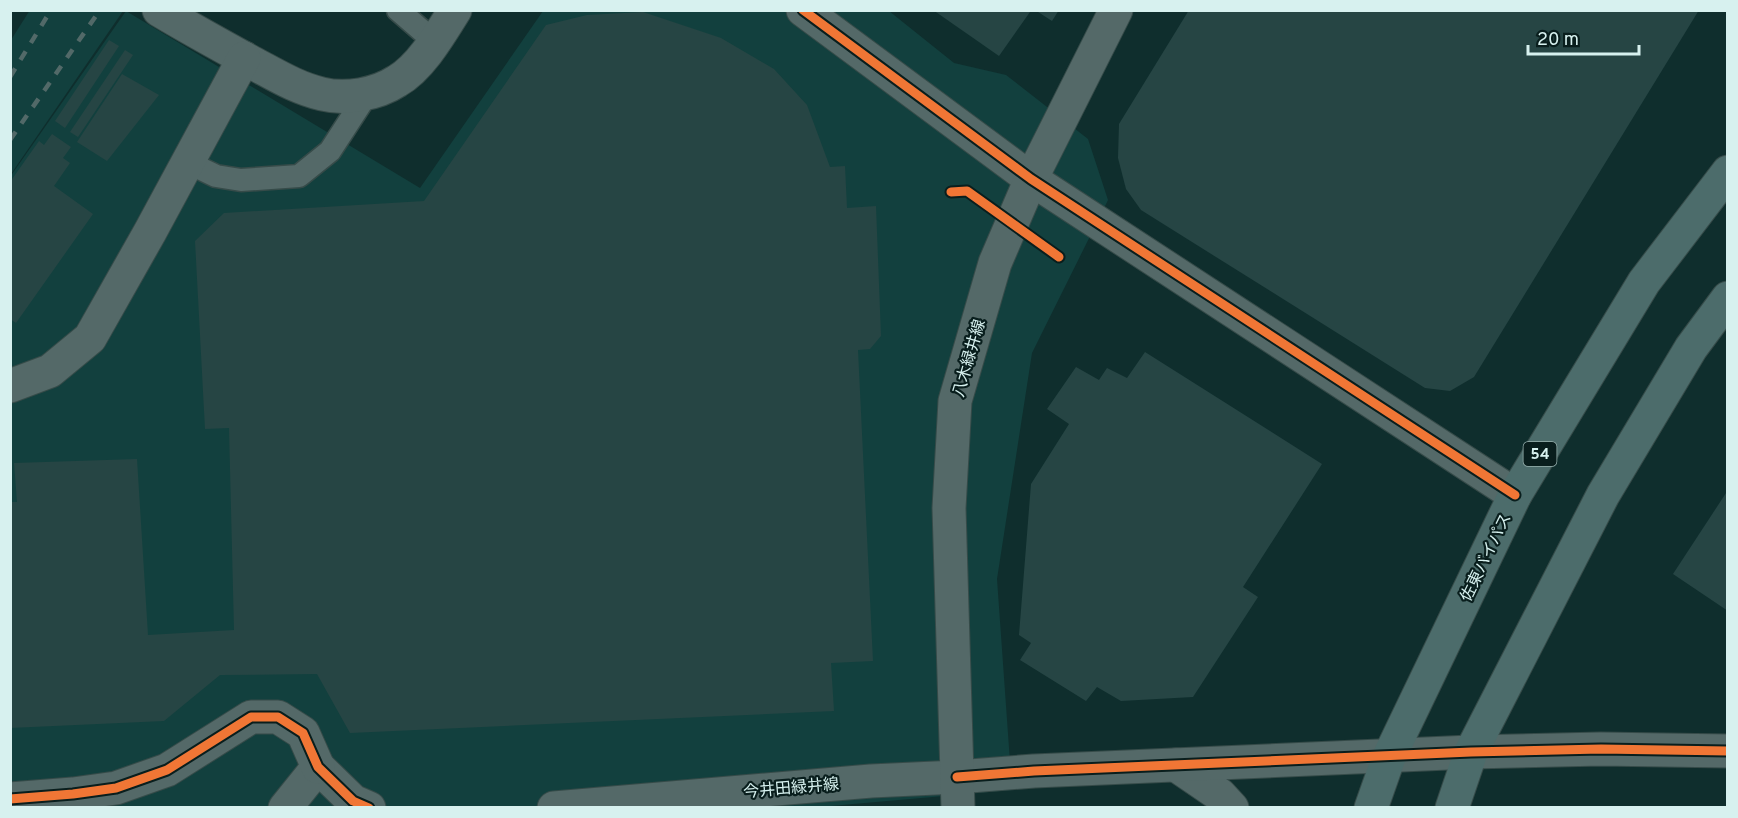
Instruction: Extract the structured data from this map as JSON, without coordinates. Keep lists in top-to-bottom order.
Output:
{
  "streets": {
    "highway": ["54", "佐東バイパス"],
    "street": ["八木緑井線", "今井田緑井線"]
  },
  "crossings": [
    ["八木緑井線", "今井田緑井線"],
    ["佐東バイパス", "今井田緑井線"]
  ],
  "scale_bar": "20 m"
}
